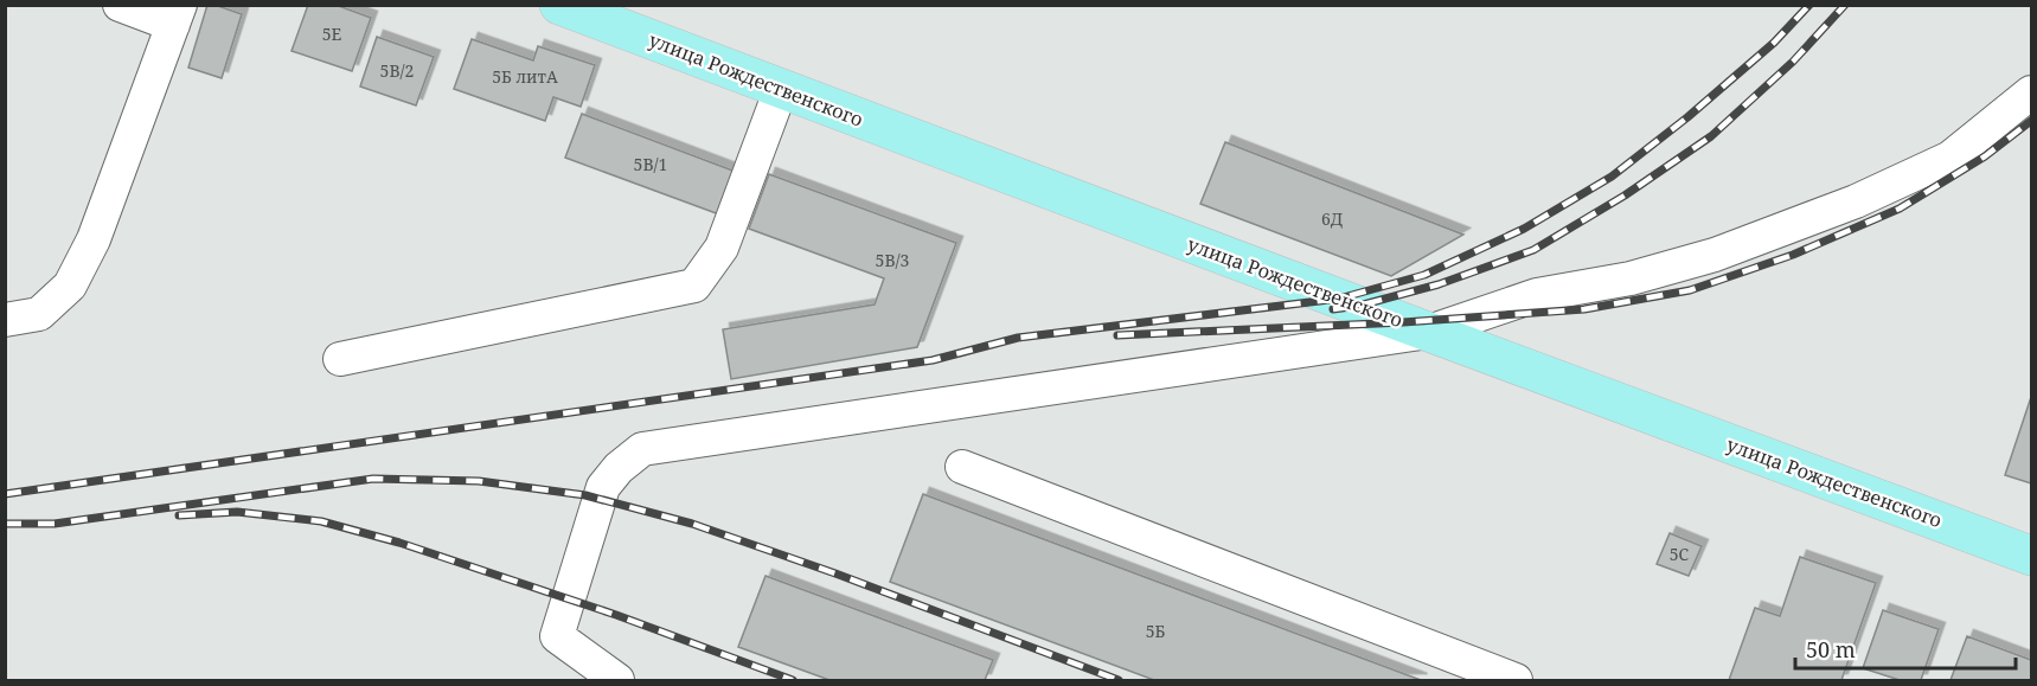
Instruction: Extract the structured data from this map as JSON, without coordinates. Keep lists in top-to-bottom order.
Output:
{
  "streets": {
    "main road": ["улица Рождественского"]
  },
  "house_numbers": [
    "5Е",
    "5В/2",
    "5Б литА",
    "5В/1",
    "6Д",
    "5В/3",
    "5С",
    "5Б"
  ],
  "scale_bar": "50 m"
}
